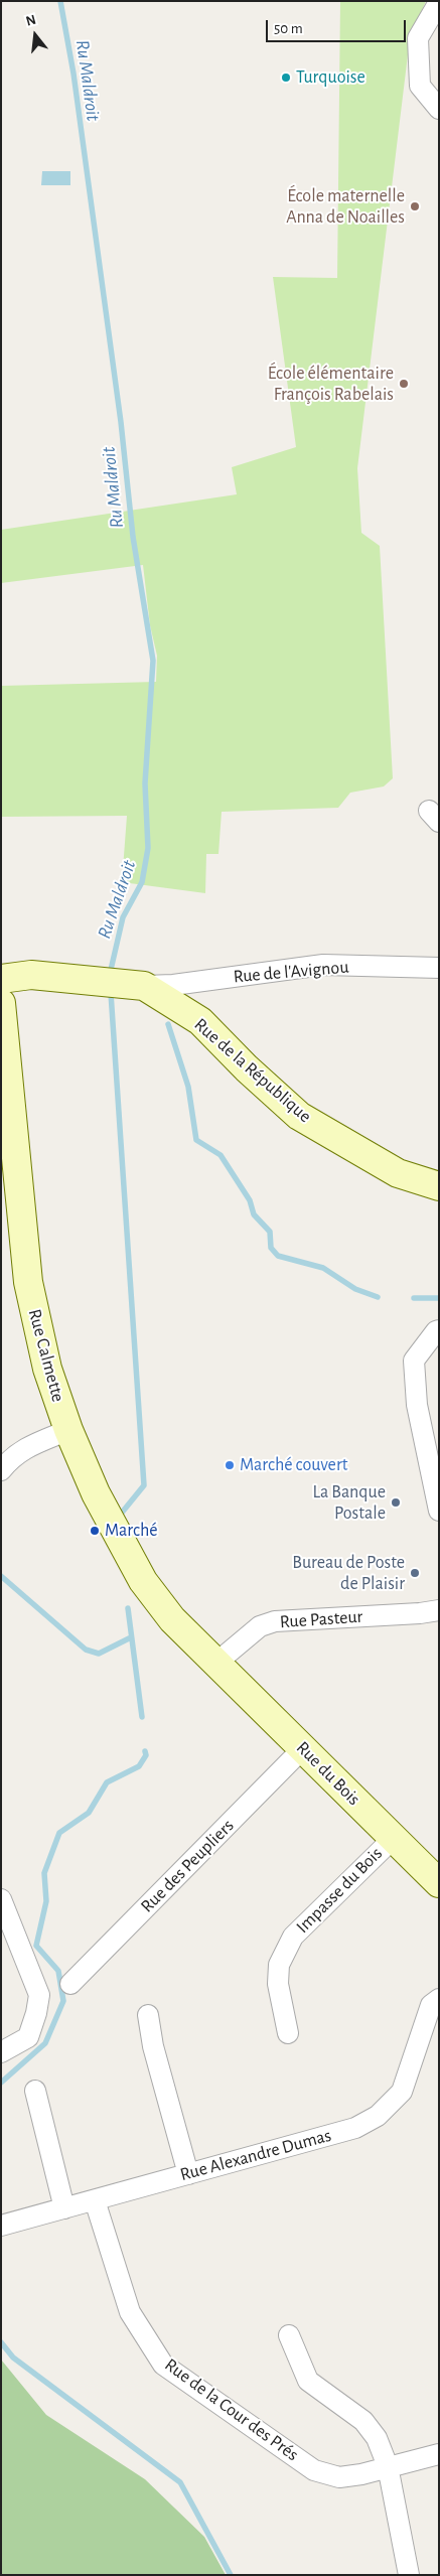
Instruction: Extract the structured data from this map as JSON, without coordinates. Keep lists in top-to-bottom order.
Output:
{
  "streets": {
    "street": [
      "Rue de l'Avignou",
      "Rue de la République",
      "Rue Calmette",
      "Rue Pasteur",
      "Rue du Bois",
      "Rue des Peupliers",
      "Impasse du Bois",
      "Rue Alexandre Dumas",
      "Rue de la Cour des Prés"
    ]
  },
  "crossings": [
    ["Rue de l'Avignou", "Rue de la République"],
    ["Rue Calmette", "Rue Pasteur"],
    ["Rue Calmette", "Rue du Bois"],
    ["Rue Pasteur", "Rue du Bois"],
    ["Rue du Bois", "Rue des Peupliers"],
    ["Rue du Bois", "Impasse du Bois"],
    ["Rue Alexandre Dumas", "Rue de la Cour des Prés"]
  ],
  "water": ["Ru Maldroit"],
  "places": [
    "Turquoise",
    "École maternelle Anna de Noailles",
    "École élémentaire François Rabelais",
    "Marché couvert",
    "La Banque Postale",
    "Marché",
    "Bureau de Poste de Plaisir"
  ],
  "scale_bar": "50 m",
  "north": "top"
}
